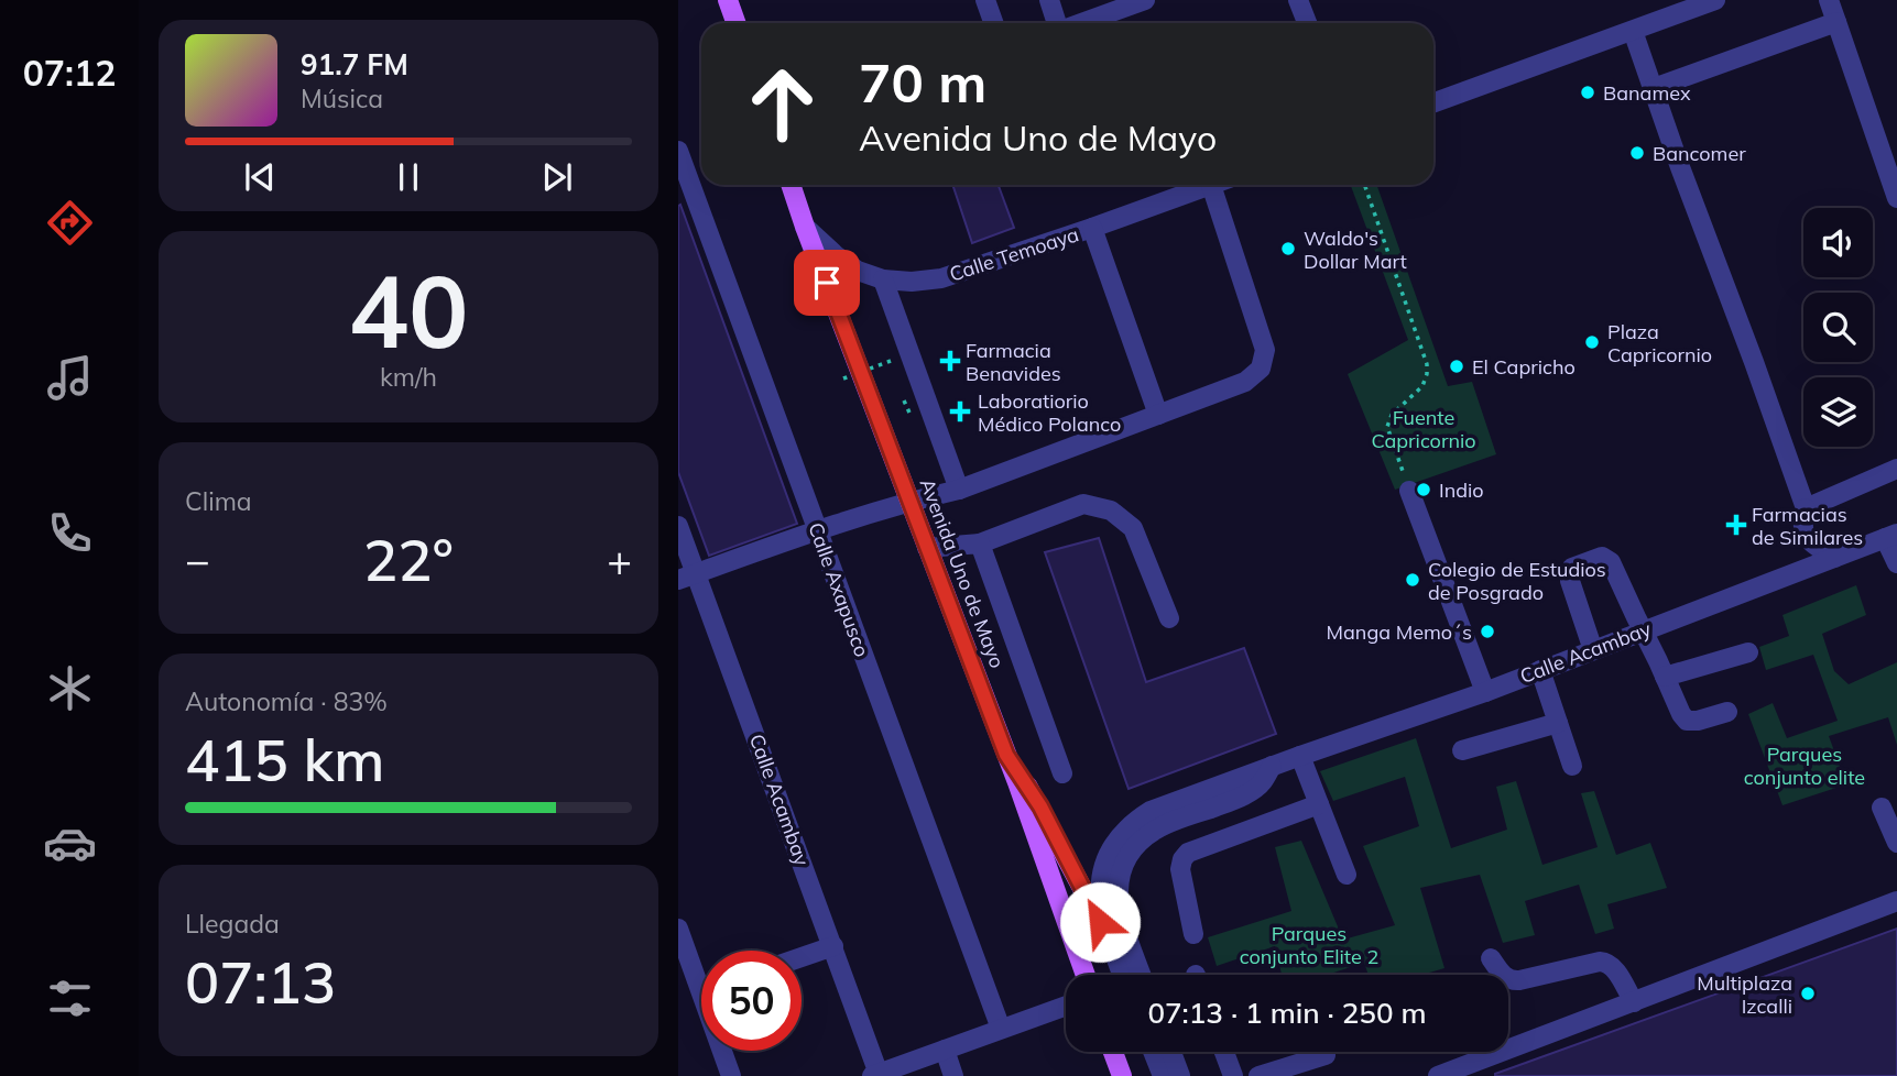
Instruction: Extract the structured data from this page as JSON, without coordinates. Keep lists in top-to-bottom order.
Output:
{
  "streets": {
    "main road": ["Avenida Uno de Mayo"],
    "street": ["Calle Temoaya", "Calle Axapusco", "Calle Acambay"]
  },
  "crossings": [
    ["Calle Temoaya", "Avenida Uno de Mayo"]
  ],
  "parks": ["Fuente Capricornio", "Parques conjunto elite", "Parques conjunto Elite 2"],
  "places": {
    "other": [
      "Banamex",
      "Bancomer",
      "Waldo's Dollar Mart",
      "Plaza Capricornio",
      "El Capricho",
      "Indio",
      "Colegio de Estudios de Posgrado",
      "Manga Memo´s",
      "Multiplaza Izcalli"
    ],
    "health": ["Farmacia Benavides", "Laboratiorio Médico Polanco", "Farmacias de Similares"]
  },
  "page": {
    "tabs": "07:12",
    "turn": ["70 m", "Avenida Uno de Mayo"],
    "song": ["91.7 FM", "Música"],
    "tile": [
      ["40", "km/h"],
      "Clima",
      ["Autonomía · 83%", "415 km"],
      ["Llegada", "07:13"]
    ],
    "heat": ["−", "22°", "+"],
    "limit": "50",
    "trip": "07:13 · 1 min · 250 m"
  }
}
